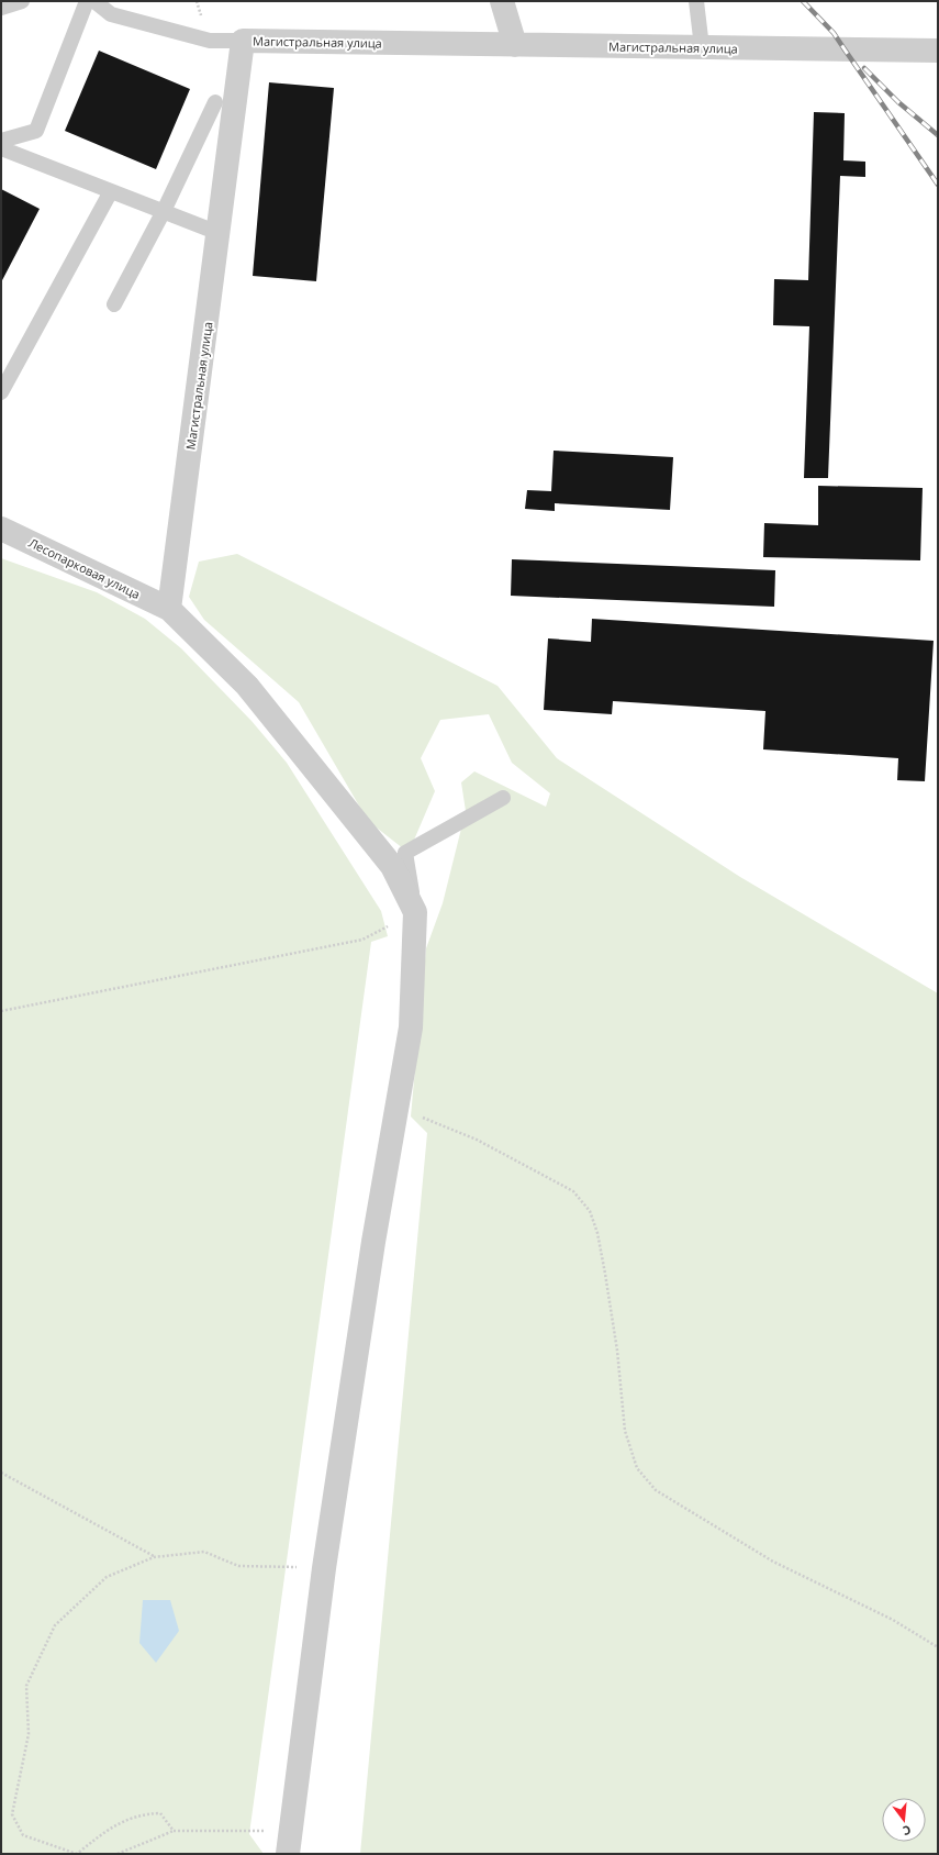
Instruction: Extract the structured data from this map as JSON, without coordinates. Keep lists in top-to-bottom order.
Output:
{
  "streets": {
    "street": ["Магистральная улица", "Лесопарковая улица"]
  },
  "crossings": [
    ["Магистральная улица", "Лесопарковая улица"]
  ],
  "north": "bottom"
}
